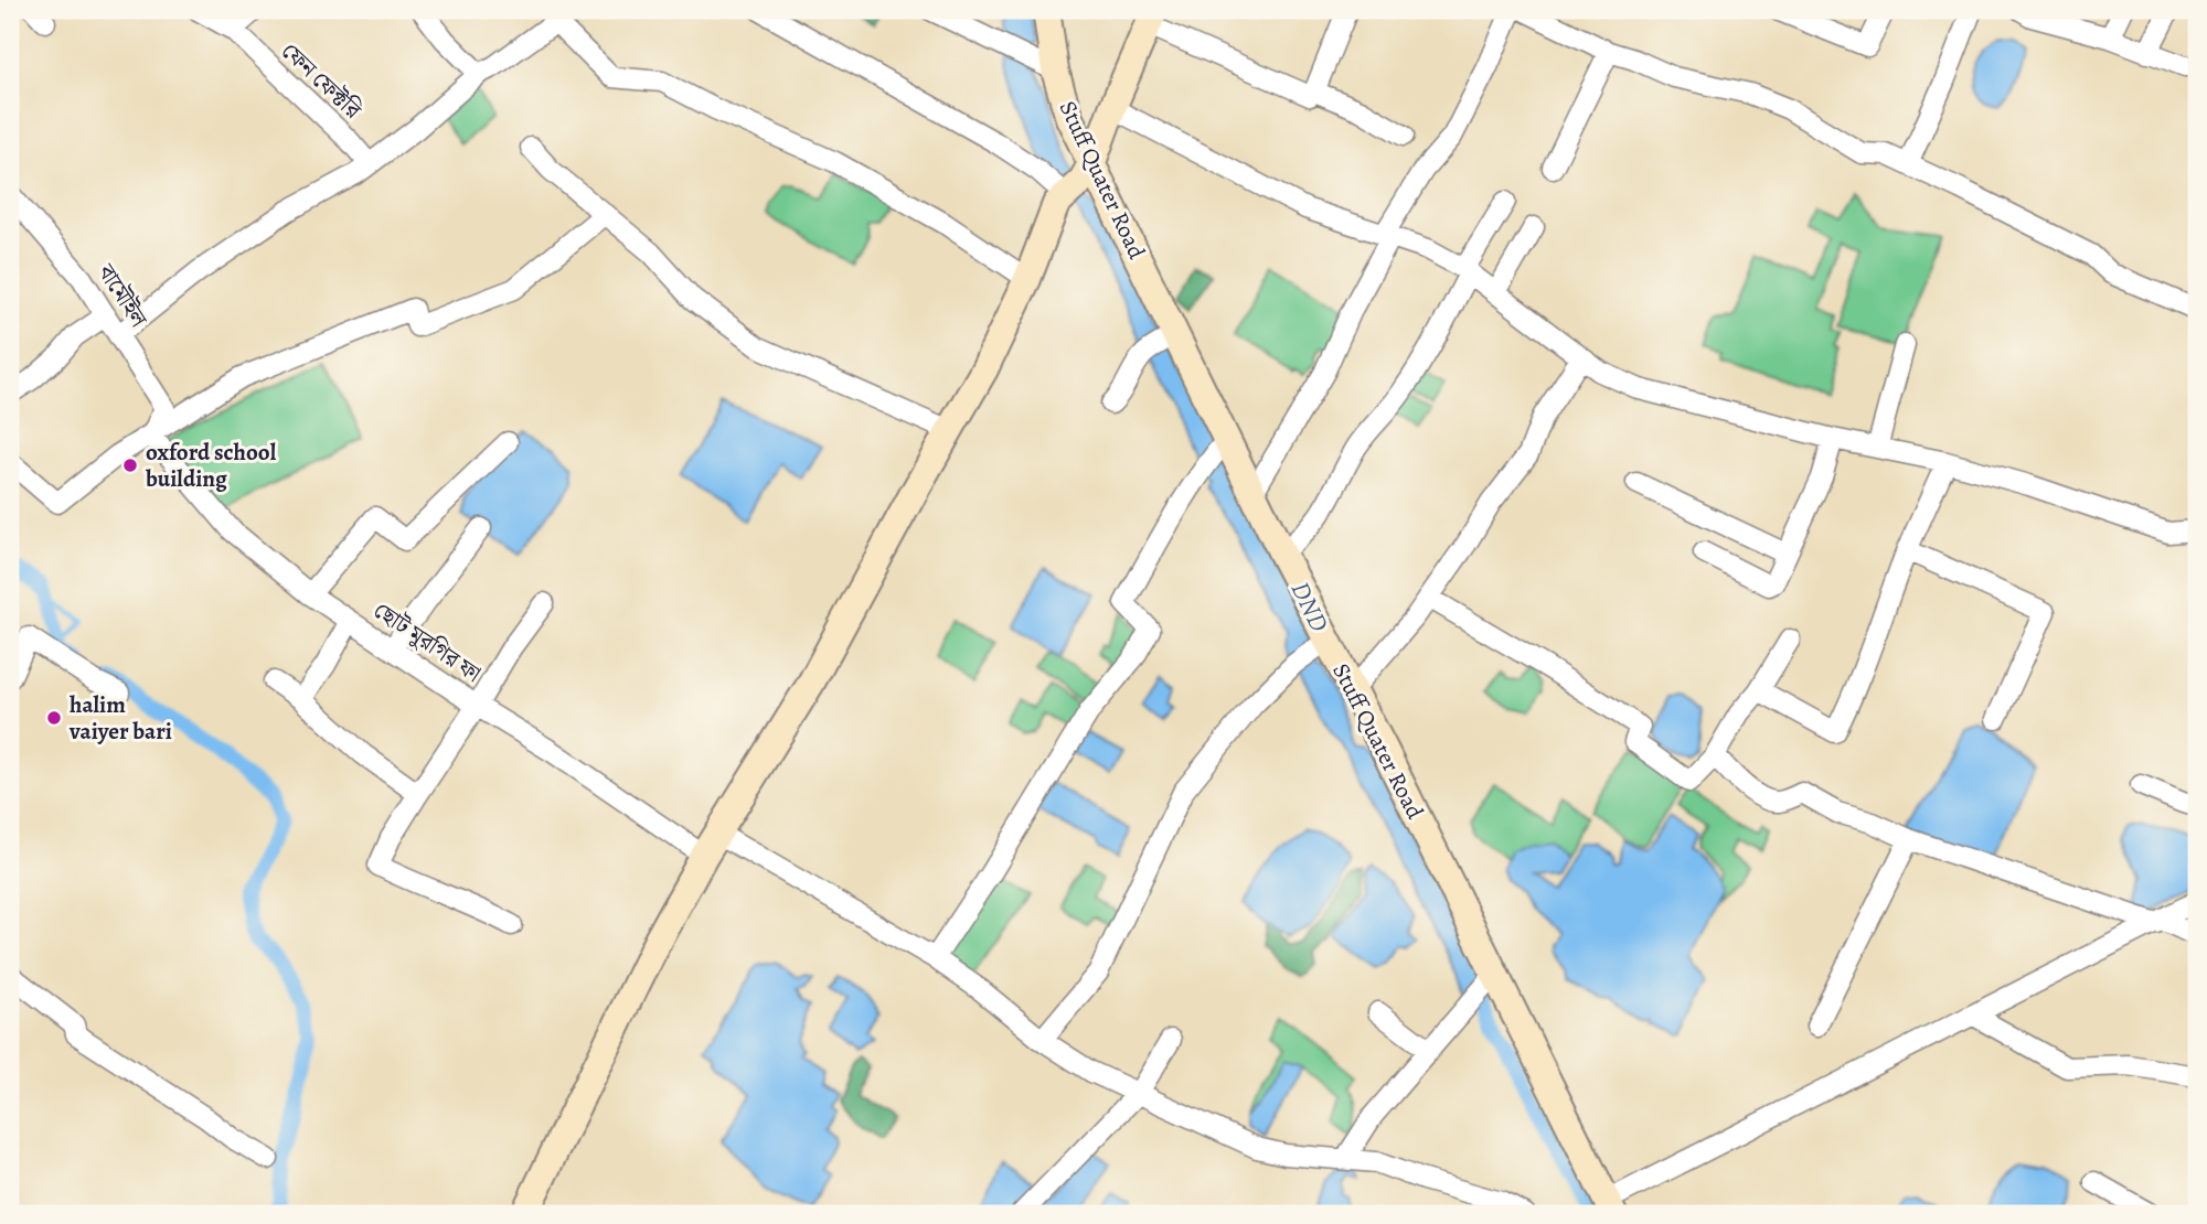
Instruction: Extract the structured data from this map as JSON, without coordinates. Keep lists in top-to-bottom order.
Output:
{
  "streets": {
    "street": [
      "ফেন ফেক্টরি",
      "Stuff Quater Road",
      "বামৌইল",
      "ছোট মুরগির ফা"
    ]
  },
  "crossings": [
    ["বামৌইল", "ছোট মুরগির ফা"]
  ],
  "water": ["DND"],
  "places": ["oxford school building", "halim vaiyer bari"]
}
